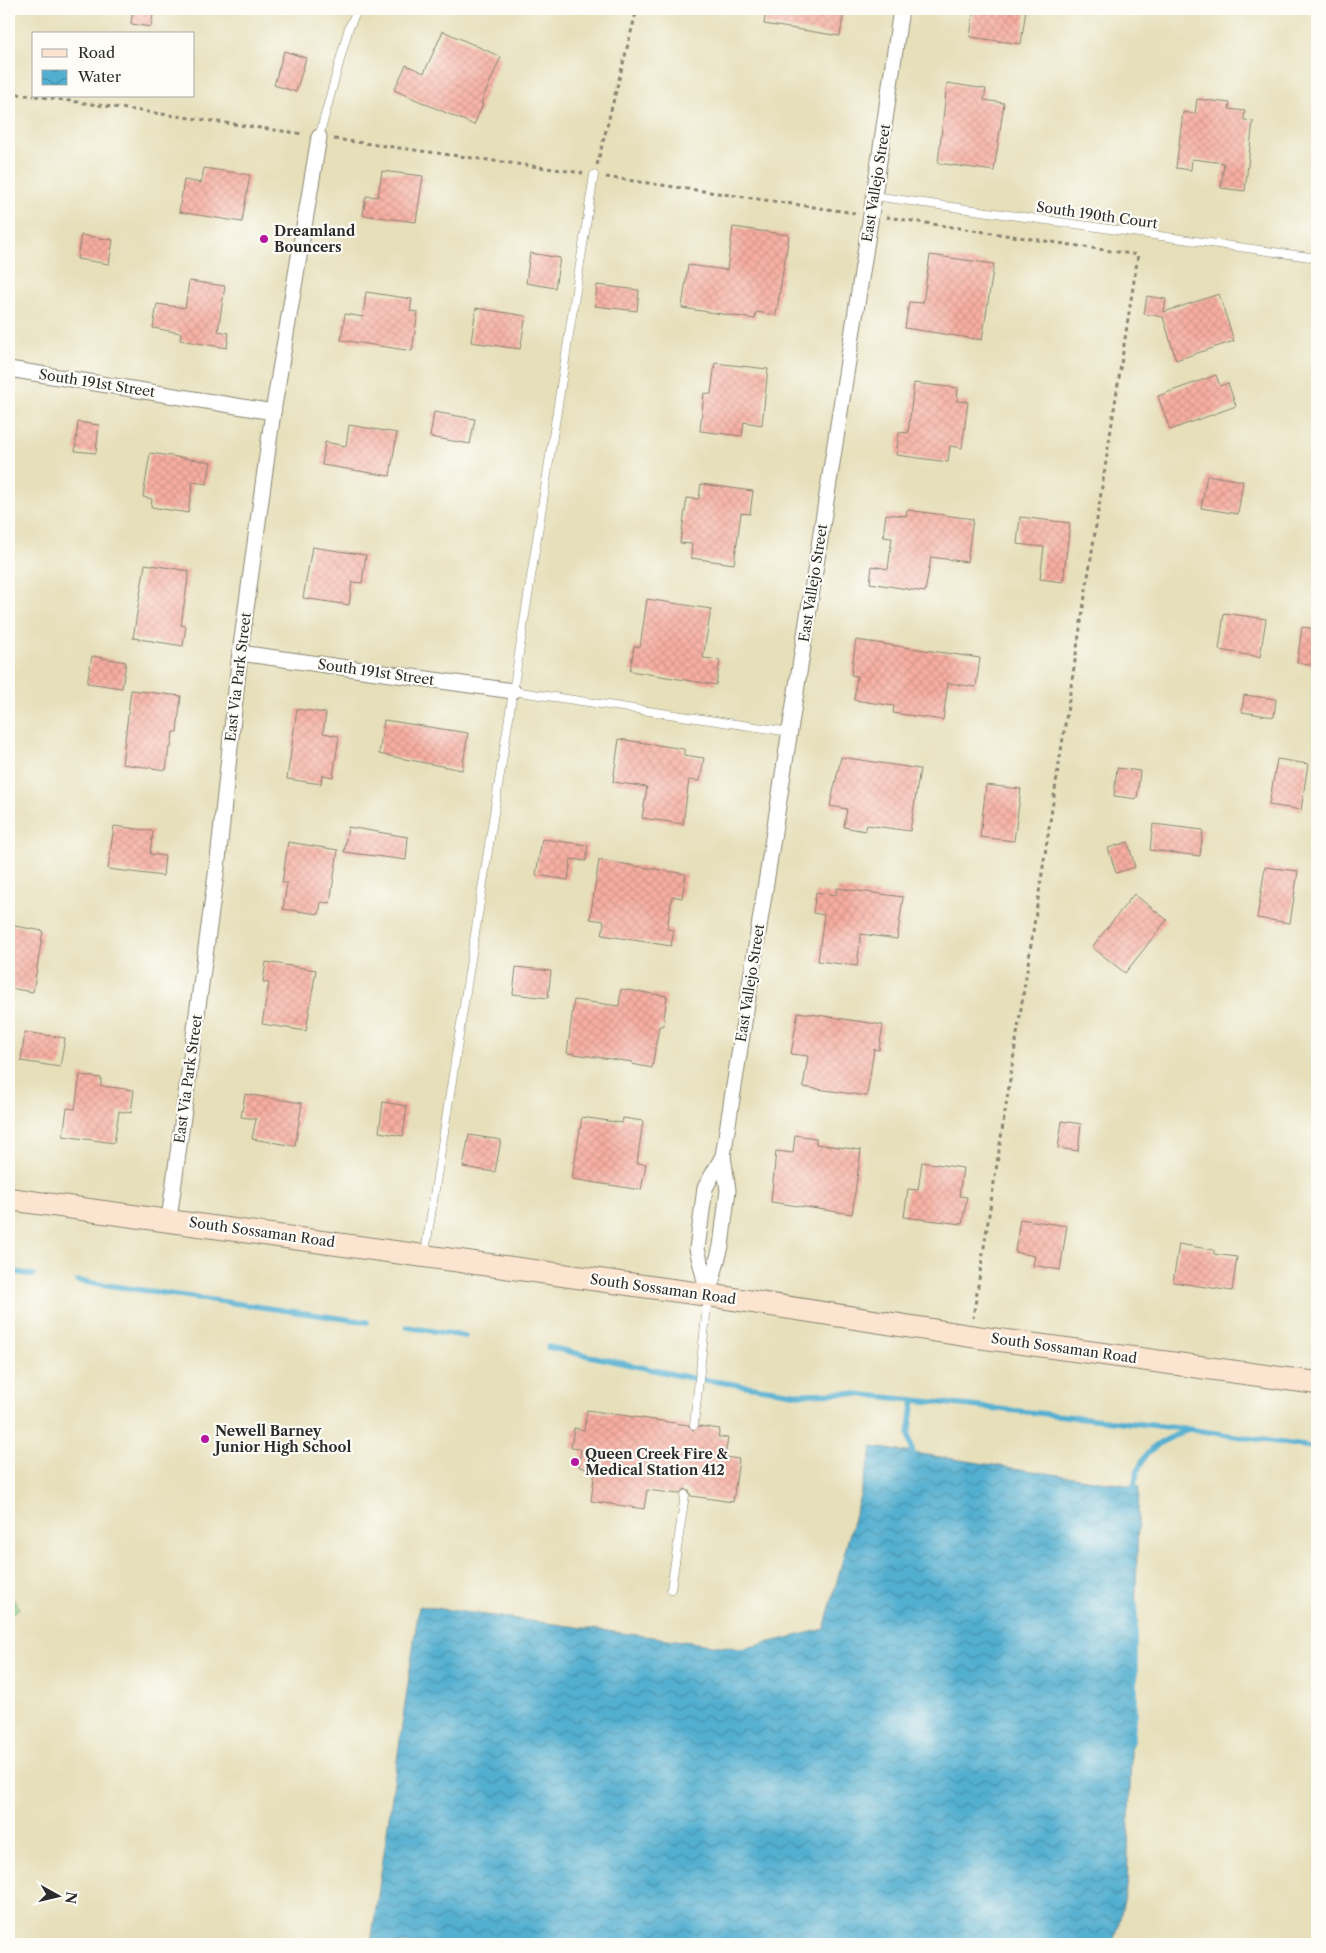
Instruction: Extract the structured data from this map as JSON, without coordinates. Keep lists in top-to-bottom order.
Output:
{
  "streets": {
    "main road": ["South Sossaman Road"],
    "street": ["East Vallejo Street", "South 191st Street", "East Via Park Street"],
    "lane": ["South 190th Court"]
  },
  "crossings": [
    ["East Vallejo Street", "South 190th Court"],
    ["East Vallejo Street", "South Sossaman Road"],
    ["South 191st Street", "East Via Park Street"],
    ["East Via Park Street", "South Sossaman Road"]
  ],
  "places": ["Dreamland Bouncers", "Newell Barney Junior High School", "Queen Creek Fire & Medical Station 412"],
  "legend": ["Road", "Water"],
  "north": "right"
}
